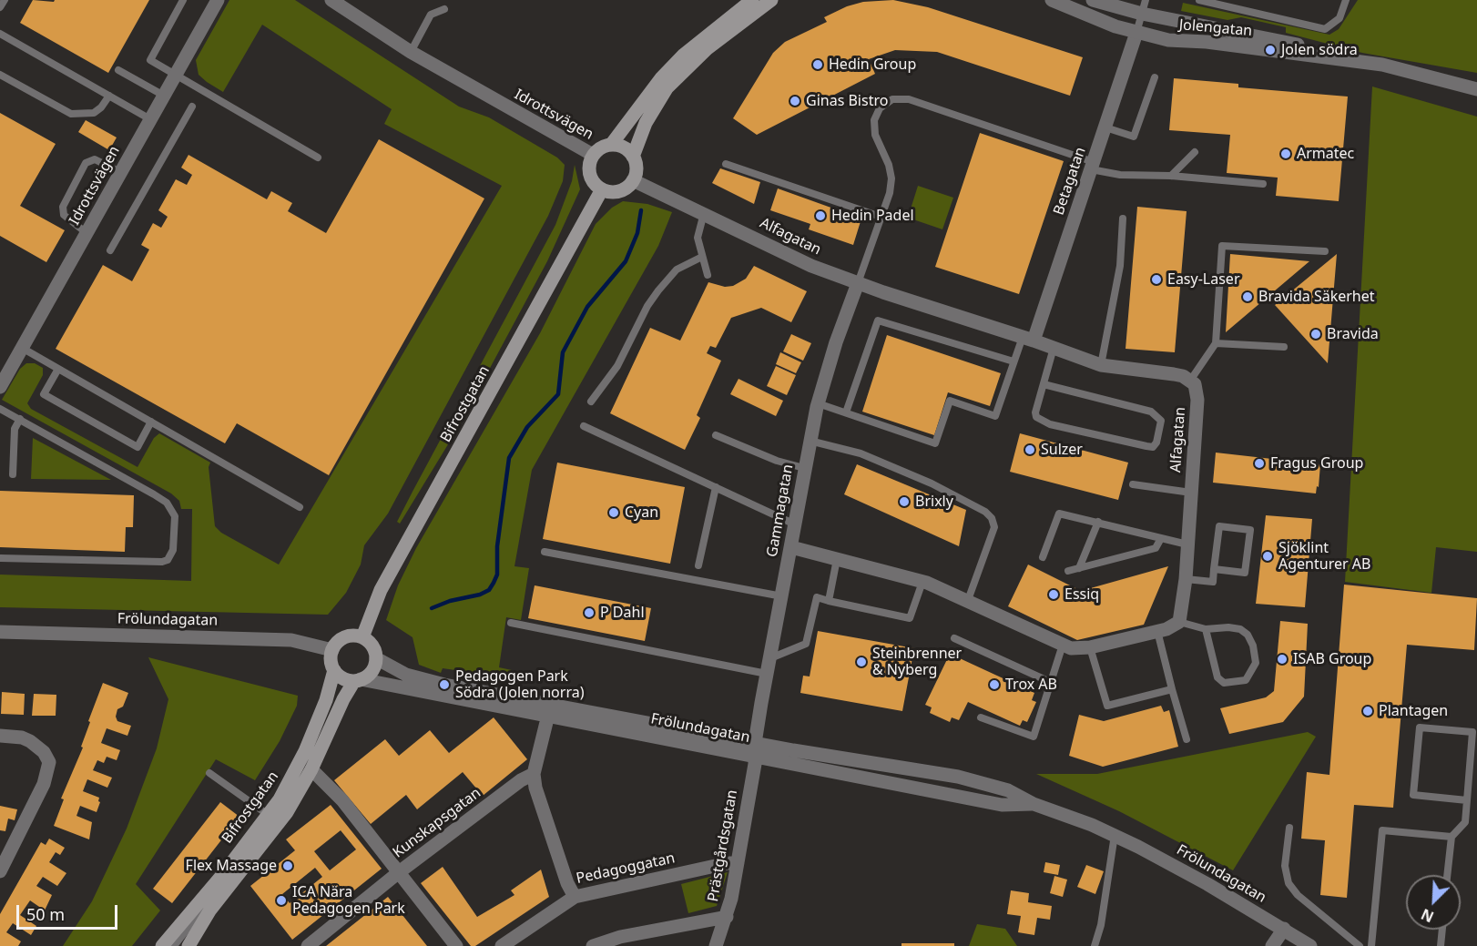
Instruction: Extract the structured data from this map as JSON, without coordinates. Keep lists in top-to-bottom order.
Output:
{
  "streets": {
    "main road": ["Bifrostgatan"],
    "street": [
      "Jolengatan",
      "Idrottsvägen",
      "Betagatan",
      "Alfagatan",
      "Gammagatan",
      "Frölundagatan",
      "Kunskapsgatan",
      "Prästgårdsgatan",
      "Pedagoggatan"
    ]
  },
  "crossings": [
    ["Jolengatan", "Betagatan"],
    ["Idrottsvägen", "Alfagatan"],
    ["Idrottsvägen", "Bifrostgatan"],
    ["Betagatan", "Alfagatan"],
    ["Alfagatan", "Bifrostgatan"],
    ["Alfagatan", "Gammagatan"],
    ["Bifrostgatan", "Frölundagatan"],
    ["Gammagatan", "Frölundagatan"],
    ["Gammagatan", "Prästgårdsgatan"],
    ["Frölundagatan", "Prästgårdsgatan"],
    ["Prästgårdsgatan", "Pedagoggatan"]
  ],
  "places": [
    "Jolen södra",
    "Hedin Group",
    "Ginas Bistro",
    "Armatec",
    "Hedin Padel",
    "Easy-Laser",
    "Bravida Säkerhet",
    "Bravida",
    "Sulzer",
    "Fragus Group",
    "Brixly",
    "Cyan",
    "Sjöklint Agenturer AB",
    "Essiq",
    "P Dahl",
    "ISAB Group",
    "Steinbrenner & Nyberg",
    "Pedagogen Park Södra (Jolen norra)",
    "Trox AB",
    "Plantagen",
    "Flex Massage",
    "ICA Nära Pedagogen Park"
  ],
  "scale_bar": "50 m",
  "north": "bottom left"
}
